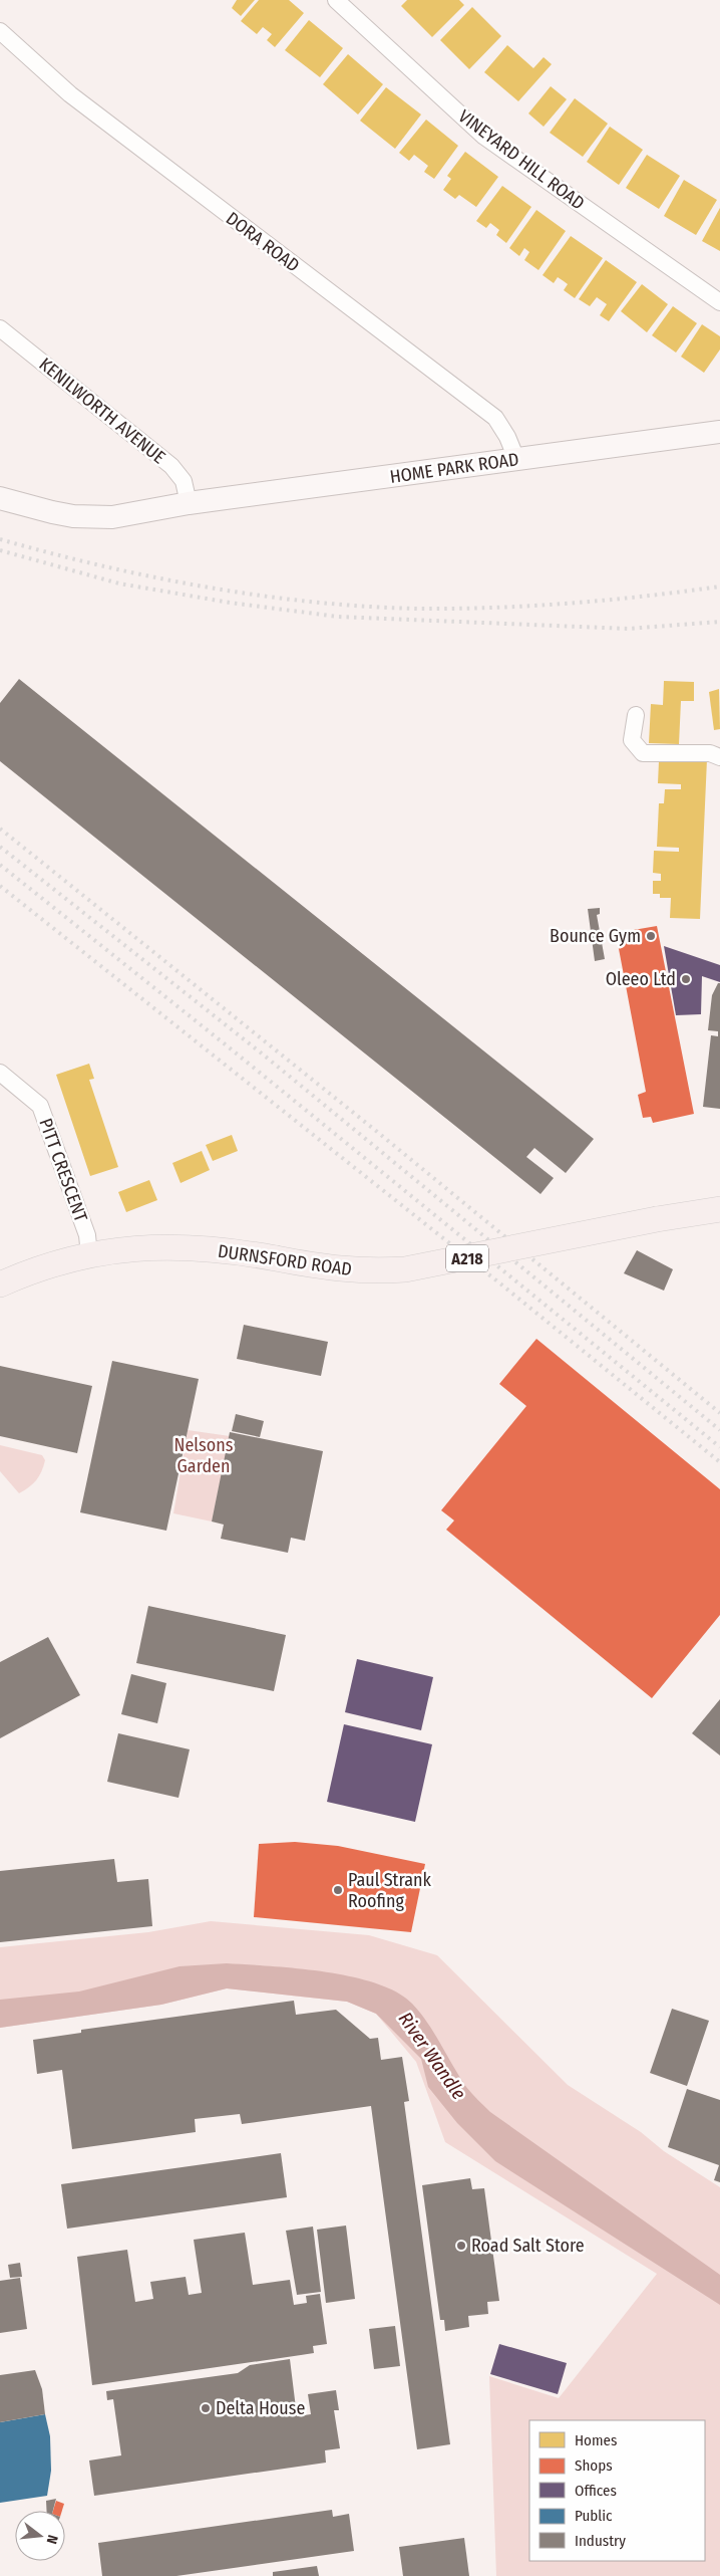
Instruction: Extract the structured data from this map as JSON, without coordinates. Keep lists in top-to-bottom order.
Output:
{
  "streets": {
    "main road": ["A218", "DURNSFORD ROAD"],
    "street": [
      "VINEYARD HILL ROAD",
      "DORA ROAD",
      "KENILWORTH AVENUE",
      "HOME PARK ROAD",
      "PITT CRESCENT"
    ]
  },
  "crossings": [
    ["DORA ROAD", "HOME PARK ROAD"],
    ["KENILWORTH AVENUE", "HOME PARK ROAD"],
    ["PITT CRESCENT", "DURNSFORD ROAD"]
  ],
  "water": ["River Wandle"],
  "parks": ["Nelsons Garden"],
  "places": [
    "Bounce Gym",
    "Oleeo Ltd",
    "Paul Strank Roofing",
    "Road Salt Store",
    "Delta House"
  ],
  "legend": [
    "Homes",
    "Shops",
    "Offices",
    "Public",
    "Industry"
  ],
  "north": "right"
}
